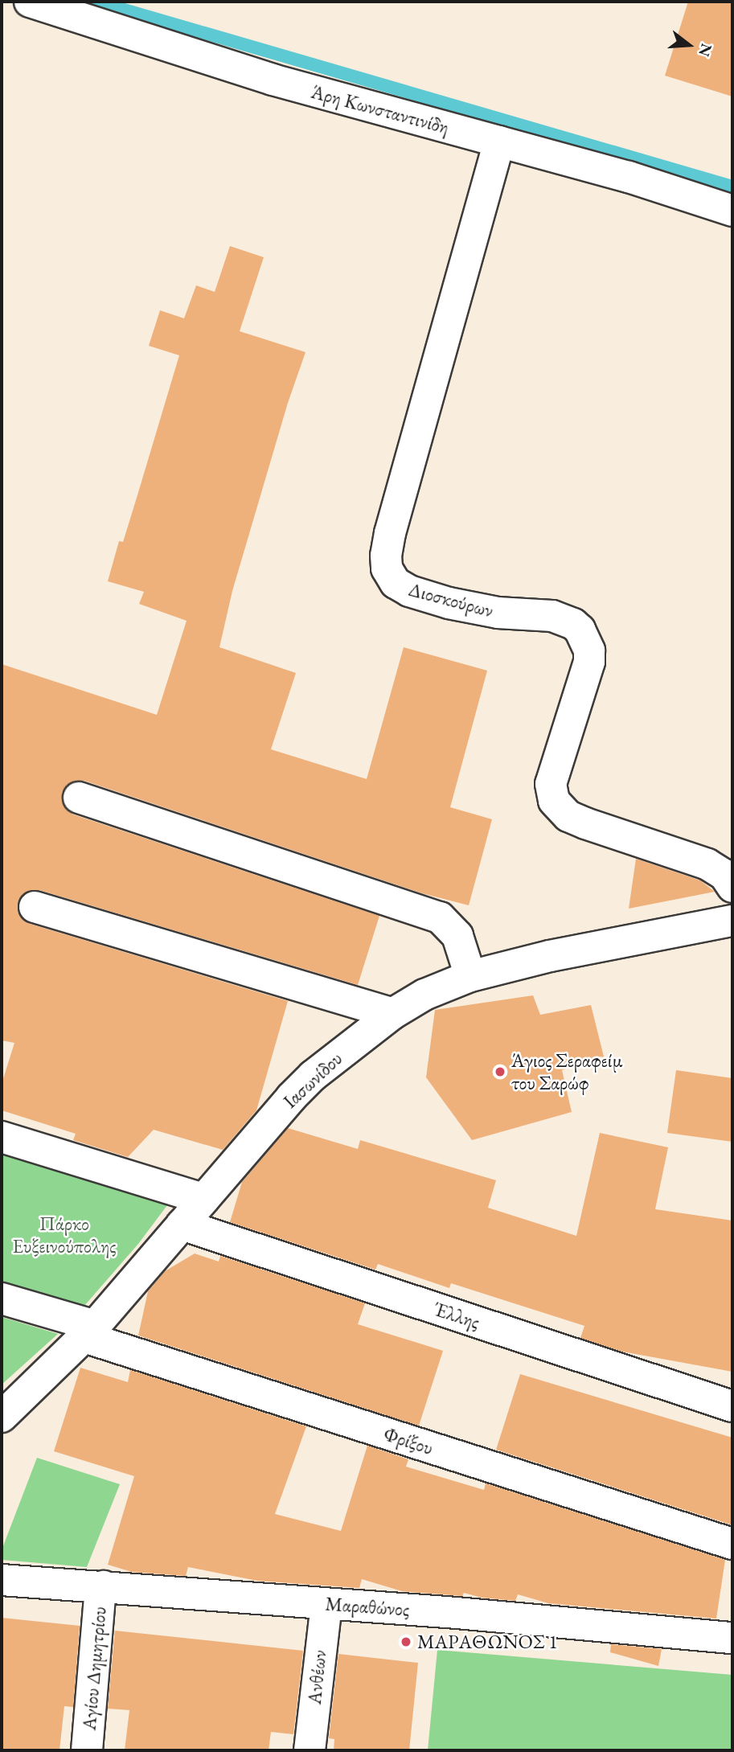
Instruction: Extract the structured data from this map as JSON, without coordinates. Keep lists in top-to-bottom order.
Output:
{
  "streets": {
    "street": [
      "Άρη Κωνσταντινίδη",
      "Διοσκούρων",
      "Ιασωνίδου",
      "Έλλης",
      "Φρίξου",
      "Μαραθώνος",
      "Αγίου Δημητρίου",
      "Ανθέων"
    ]
  },
  "crossings": [
    ["Άρη Κωνσταντινίδη", "Διοσκούρων"],
    ["Ιασωνίδου", "Έλλης"],
    ["Ιασωνίδου", "Φρίξου"],
    ["Μαραθώνος", "Αγίου Δημητρίου"],
    ["Μαραθώνος", "Ανθέων"]
  ],
  "parks": ["Πάρκο Ευξεινούπολης"],
  "places": ["Άγιος Σεραφείμ του Σαρώφ", "ΜΑΡΑΘΩΝΟΣ 1"],
  "north": "right"
}
